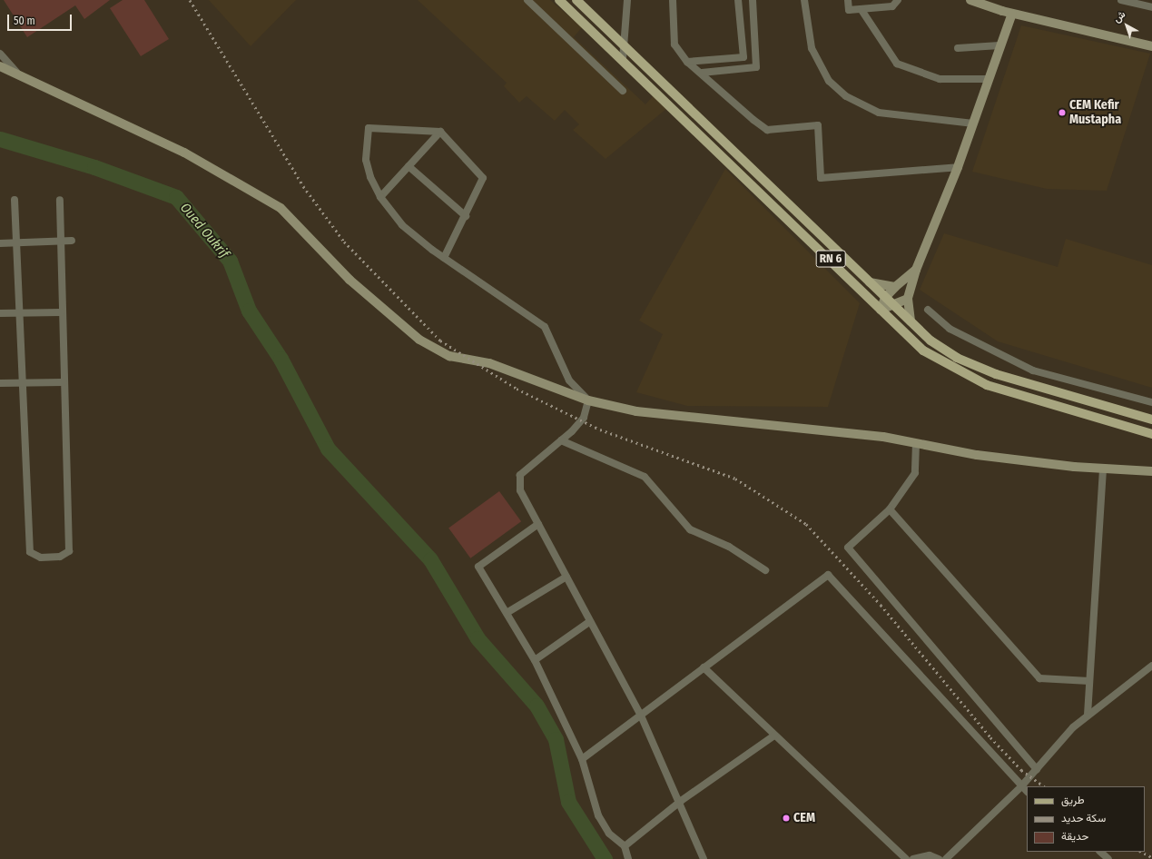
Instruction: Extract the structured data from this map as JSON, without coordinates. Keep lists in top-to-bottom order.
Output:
{
  "streets": {
    "main road": ["RN 6"]
  },
  "water": ["Oued Oukrif"],
  "places": ["CEM Kefir Mustapha", "CEM"],
  "legend": ["طريق", "سكة حديد", "حديقة"],
  "scale_bar": "50 m",
  "north": "top left"
}
